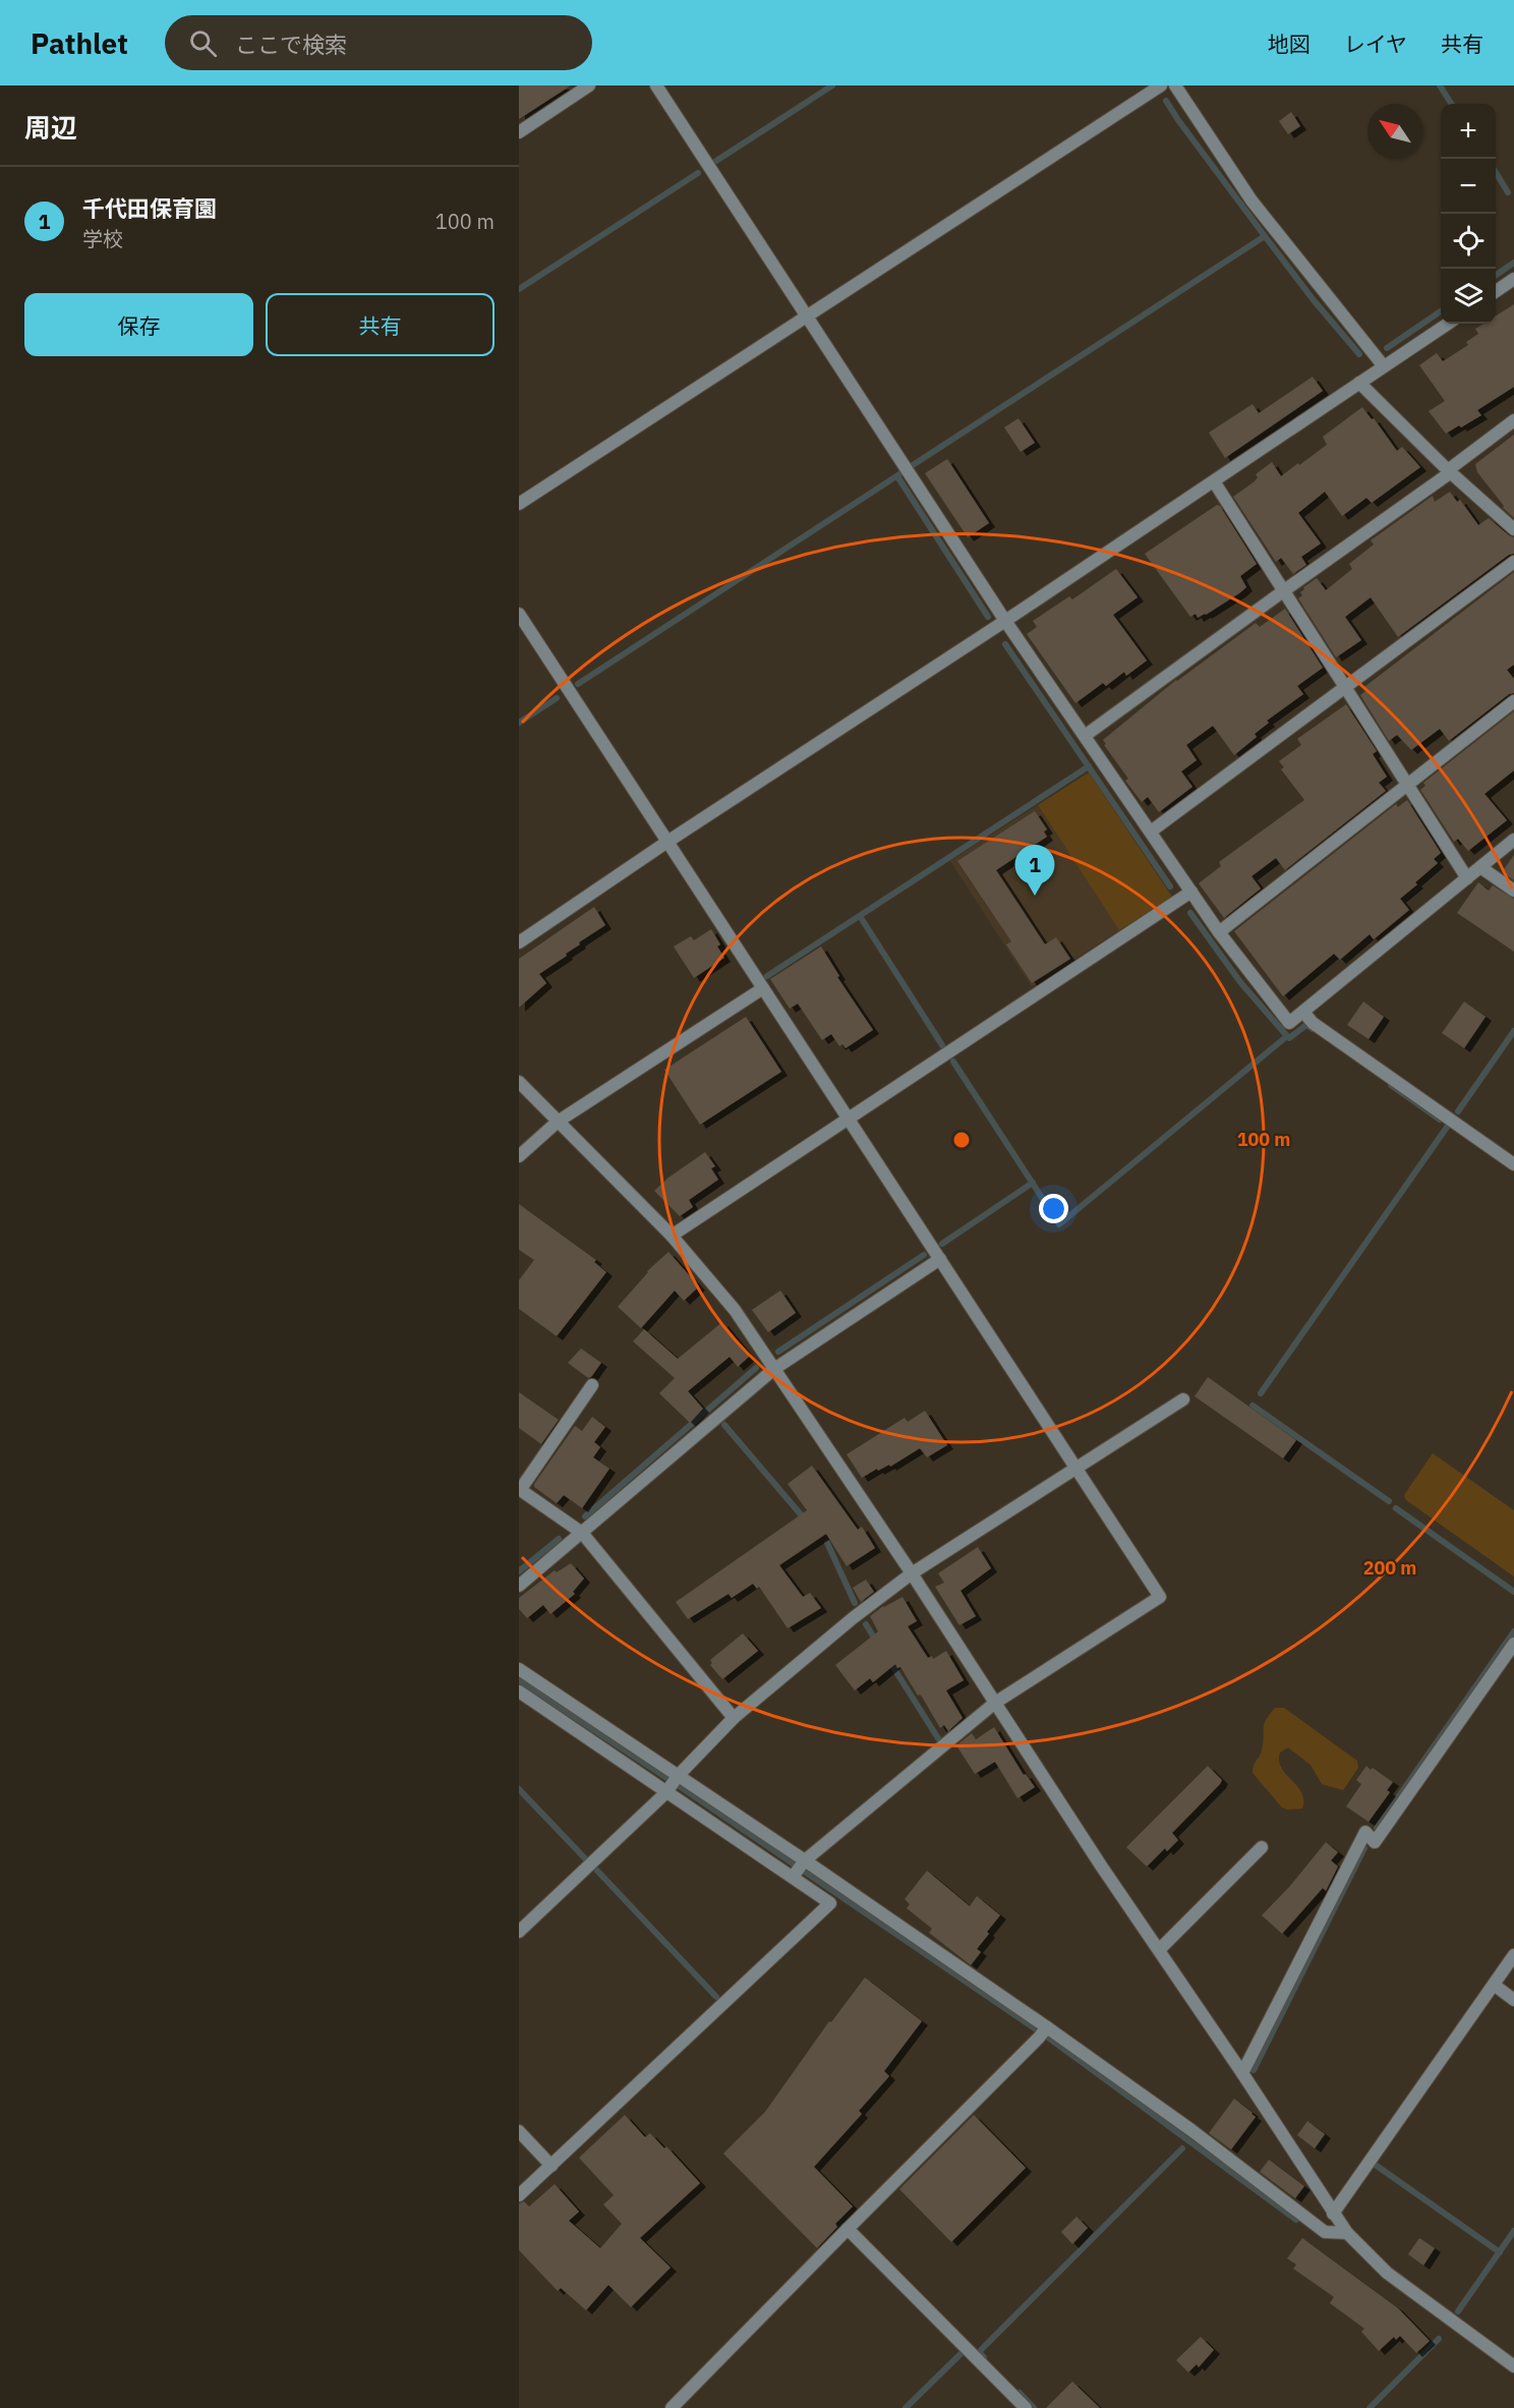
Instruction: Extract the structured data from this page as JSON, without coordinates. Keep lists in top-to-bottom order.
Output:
{
  "north": "top left",
  "page": {
    "header": "Pathlet",
    "search": "ここで検索",
    "nav": ["地図", "レイヤ", "共有"],
    "heading": "周辺",
    "map_buttons": ["+", "−"],
    "list": [
      {
        "mark": "1",
        "name": "千代田保育園",
        "note": "学校",
        "value": "100 m"
      }
    ],
    "buttons": ["保存", "共有"],
    "pins": "1"
  },
  "rings": ["100 m", "200 m"]
}
